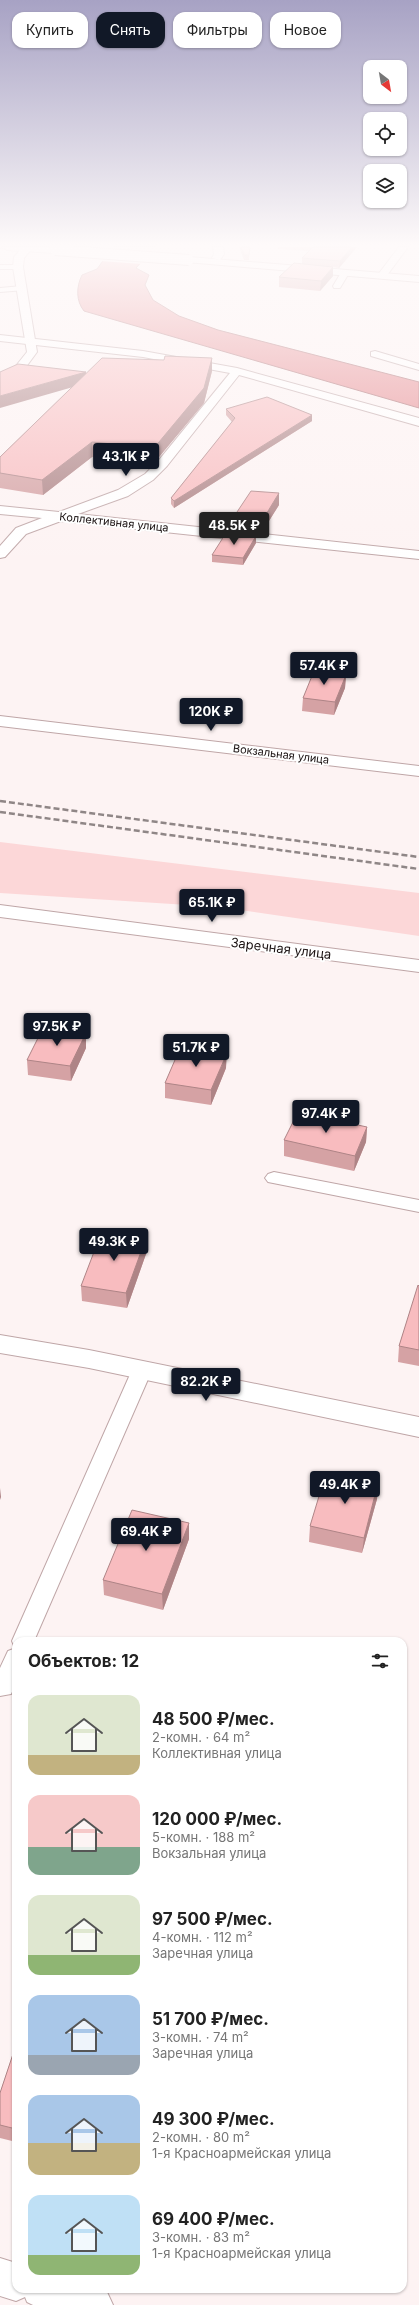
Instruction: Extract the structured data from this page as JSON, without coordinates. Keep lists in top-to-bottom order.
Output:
{
  "streets": {
    "street": ["Коллективная улица", "Вокзальная улица", "Заречная улица"]
  },
  "north": "bottom right",
  "page": {
    "chip": [
      "Купить",
      "Снять",
      "Фильтры",
      "Новое"
    ],
    "price": [
      "43.1K ₽",
      "48.5K ₽",
      "57.4K ₽",
      "120K ₽",
      "65.1K ₽",
      "97.5K ₽",
      "51.7K ₽",
      "97.4K ₽",
      "49.3K ₽",
      "82.2K ₽",
      "49.4K ₽",
      "69.4K ₽"
    ],
    "heading": "Объектов: 12",
    "list": [
      {
        "name": "48 500 ₽/мес.",
        "note": "2-комн. · 64 m² · Коллективная улица"
      },
      {
        "name": "120 000 ₽/мес.",
        "note": "5-комн. · 188 m² · Вокзальная улица"
      },
      {
        "name": "97 500 ₽/мес.",
        "note": "4-комн. · 112 m² · Заречная улица"
      },
      {
        "name": "51 700 ₽/мес.",
        "note": "3-комн. · 74 m² · Заречная улица"
      },
      {
        "name": "49 300 ₽/мес.",
        "note": "2-комн. · 80 m² · 1-я Красноармейская улица"
      },
      {
        "name": "69 400 ₽/мес.",
        "note": "3-комн. · 83 m² · 1-я Красноармейская улица"
      }
    ]
  }
}
